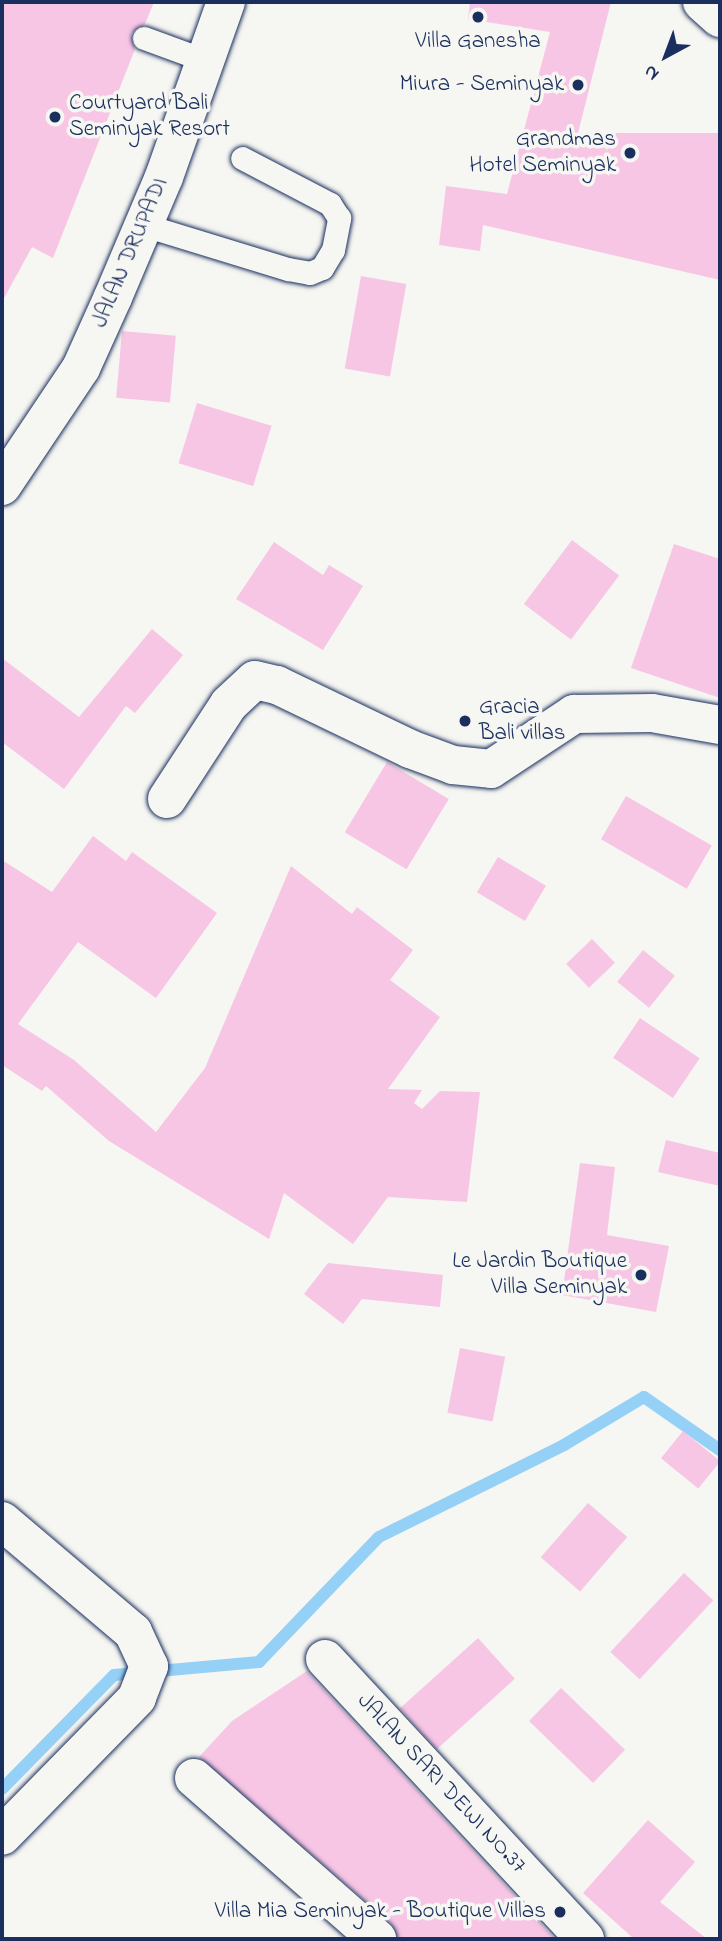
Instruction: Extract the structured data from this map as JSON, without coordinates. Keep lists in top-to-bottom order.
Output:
{
  "streets": {
    "street": ["JALAN DRUPADI", "JALAN SARI DEWI NO.37"]
  },
  "places": [
    "Villa Ganesha",
    "Miura - Seminyak",
    "Courtyard Bali Seminyak Resort",
    "Grandmas Hotel Seminyak",
    "Gracia Bali villas",
    "Le Jardin Boutique Villa Seminyak",
    "Villa Mia Seminyak - Boutique Villas"
  ],
  "north": "bottom left"
}
